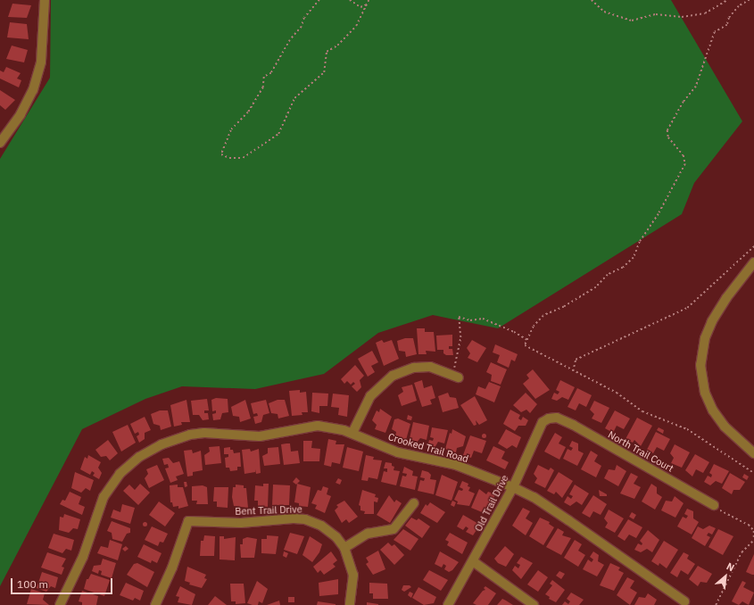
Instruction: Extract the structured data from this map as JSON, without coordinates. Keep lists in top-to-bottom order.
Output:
{
  "streets": {
    "street": [
      "Crooked Trail Road",
      "North Trail Court",
      "Old Trail Drive",
      "Bent Trail Drive"
    ]
  },
  "crossings": [
    ["Crooked Trail Road", "Old Trail Drive"],
    ["North Trail Court", "Old Trail Drive"]
  ],
  "scale_bar": "100 m",
  "north": "top right"
}
